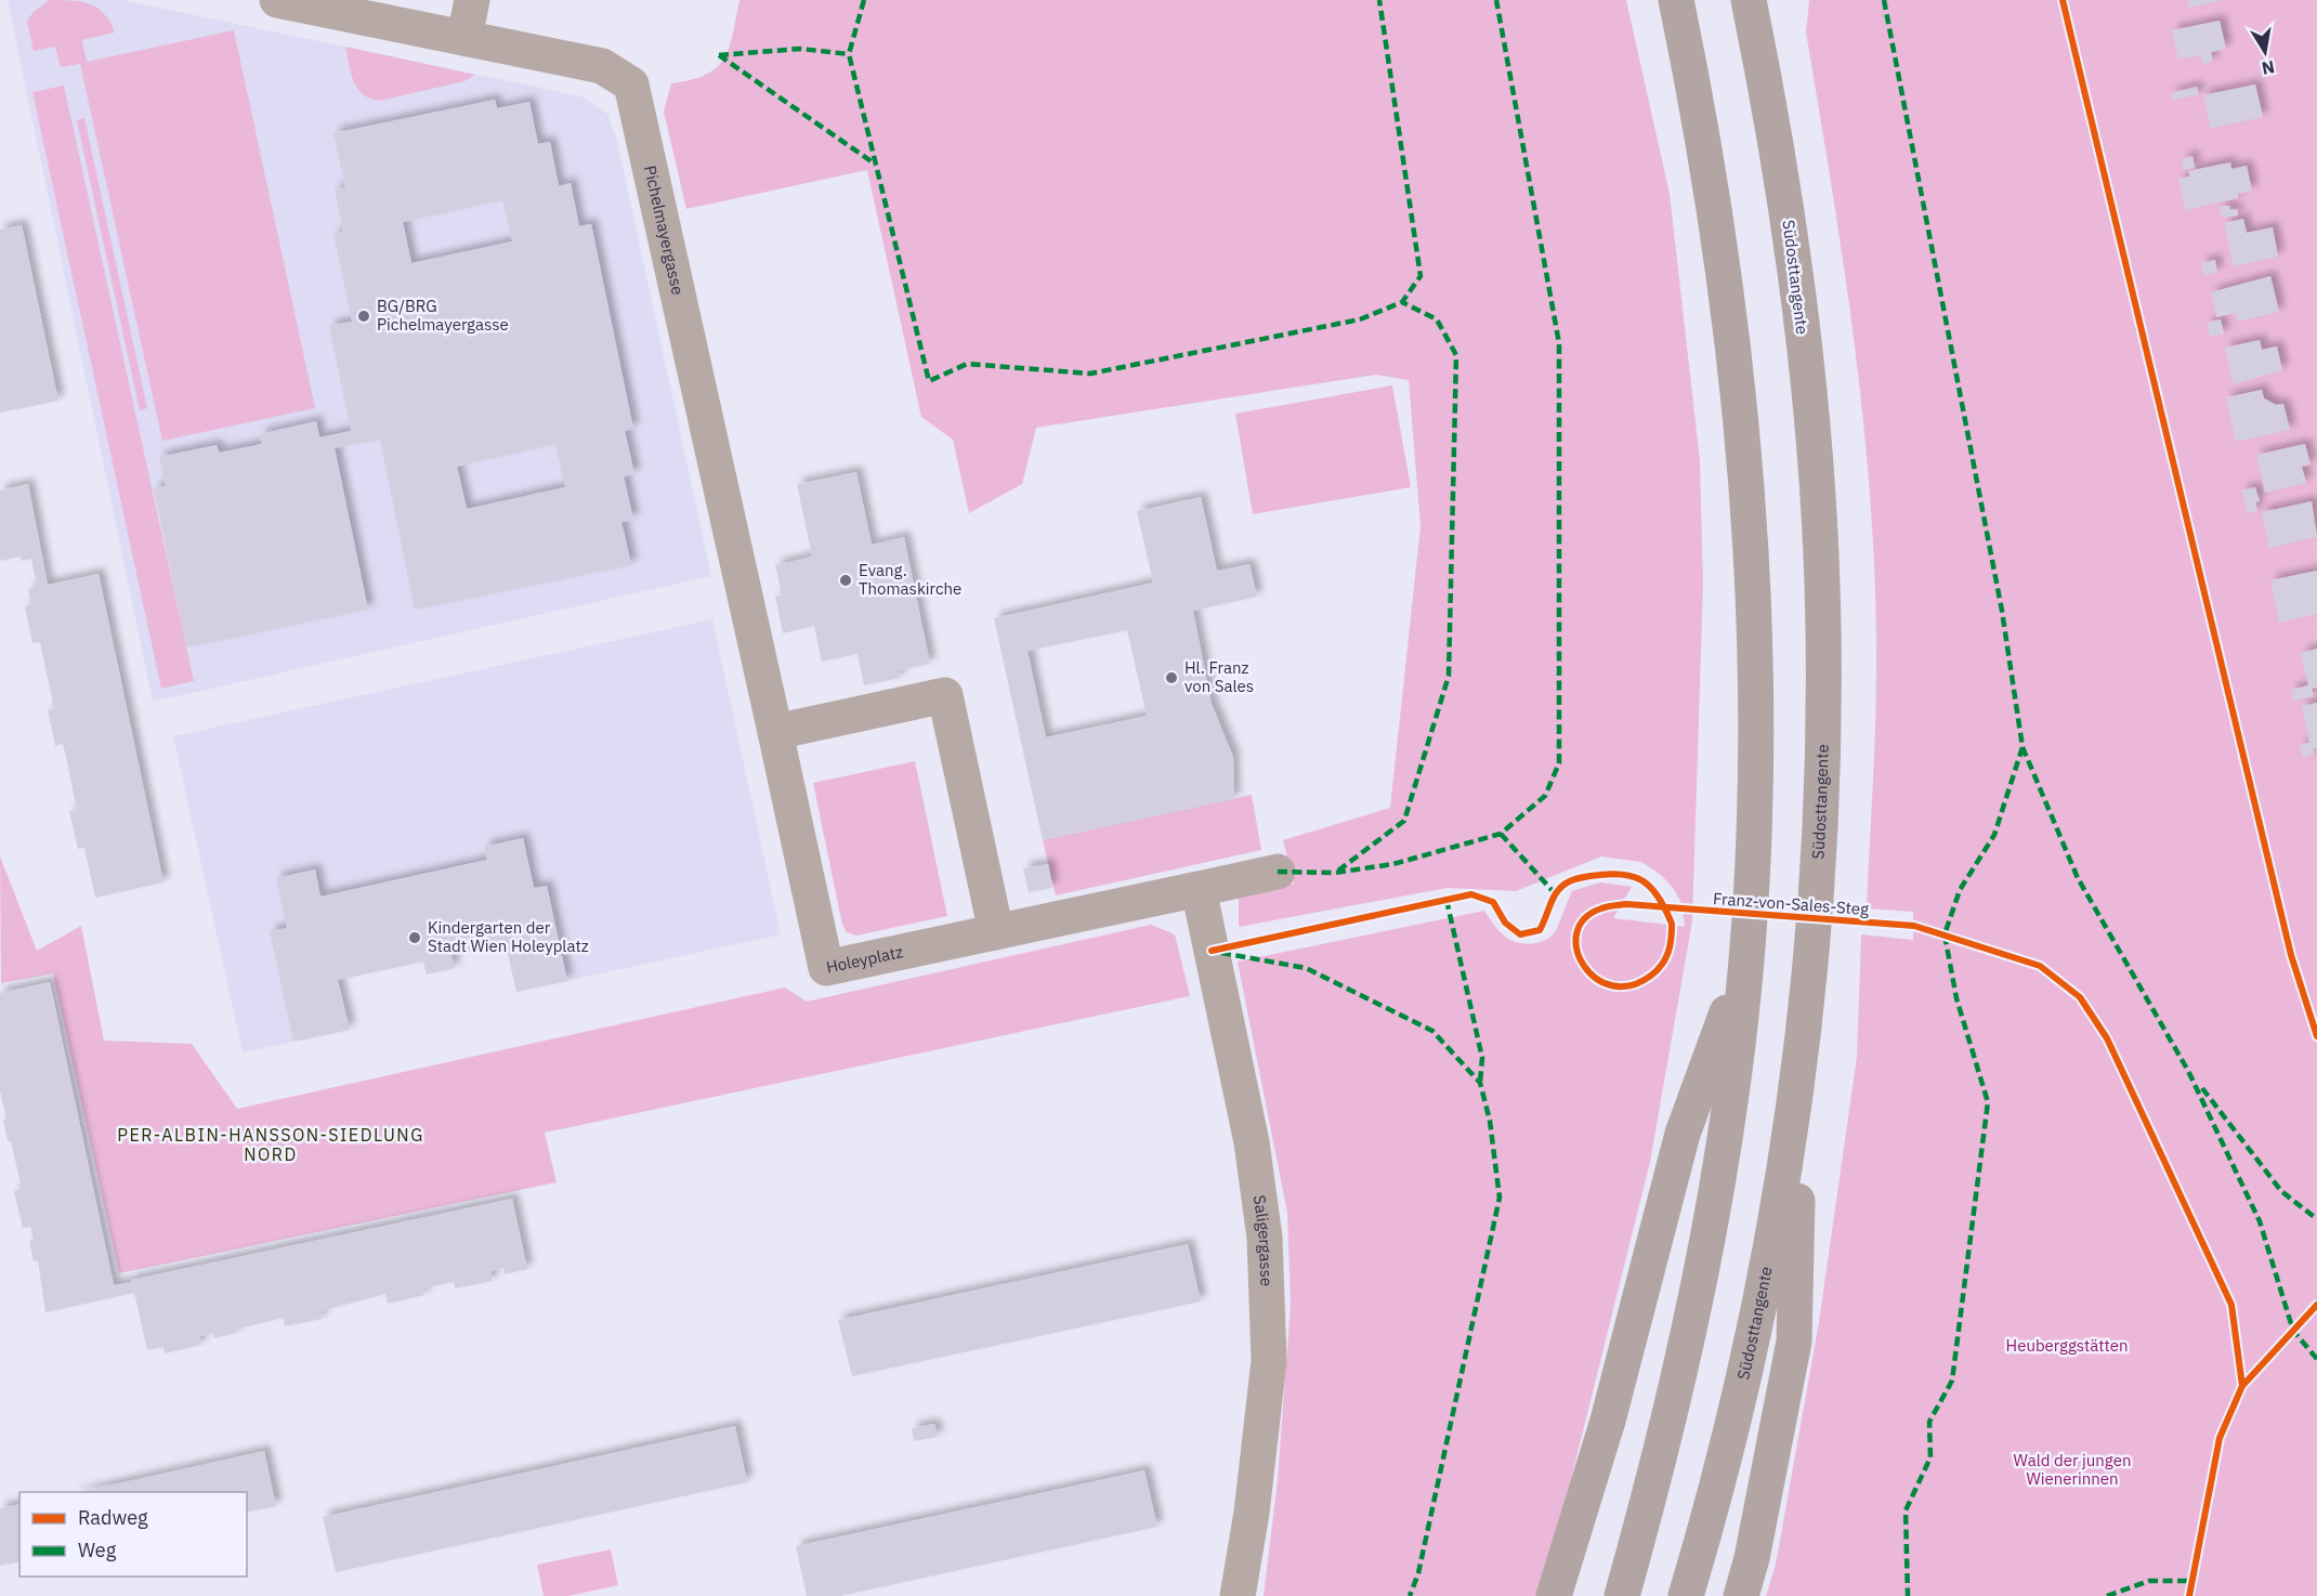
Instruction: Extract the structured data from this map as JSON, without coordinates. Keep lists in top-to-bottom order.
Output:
{
  "streets": {
    "highway": ["Südosttangente"],
    "street": ["Pichelmayergasse", "Holeyplatz", "Saligergasse"],
    "cycle path": ["Franz-von-Sales-Steg"]
  },
  "crossings": [
    ["Pichelmayergasse", "Holeyplatz"]
  ],
  "districts": ["PER-ALBIN-HANSSON-SIEDLUNG NORD"],
  "parks": ["Heuberggstätten", "Wald der jungen Wienerinnen"],
  "places": [
    "BG/BRG Pichelmayergasse",
    "Evang. Thomaskirche",
    "Hl. Franz von Sales",
    "Kindergarten der Stadt Wien Holeyplatz"
  ],
  "legend": ["Radweg", "Weg"],
  "north": "bottom"
}
